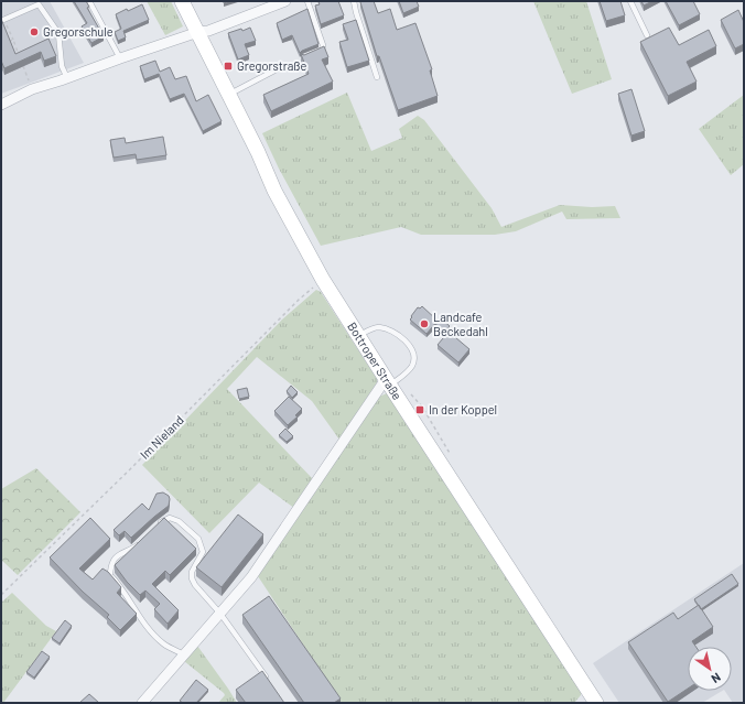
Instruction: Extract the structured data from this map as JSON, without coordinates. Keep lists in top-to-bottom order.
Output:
{
  "streets": {
    "main road": ["Bottroper Straße"],
    "path": ["Im Nieland"]
  },
  "crossings": [
    ["Bottroper Straße", "Im Nieland"]
  ],
  "places": {
    "other": ["Gregorschule", "Landcafe Beckedahl"],
    "transit": ["Gregorstraße", "In der Koppel"]
  },
  "north": "bottom right"
}
